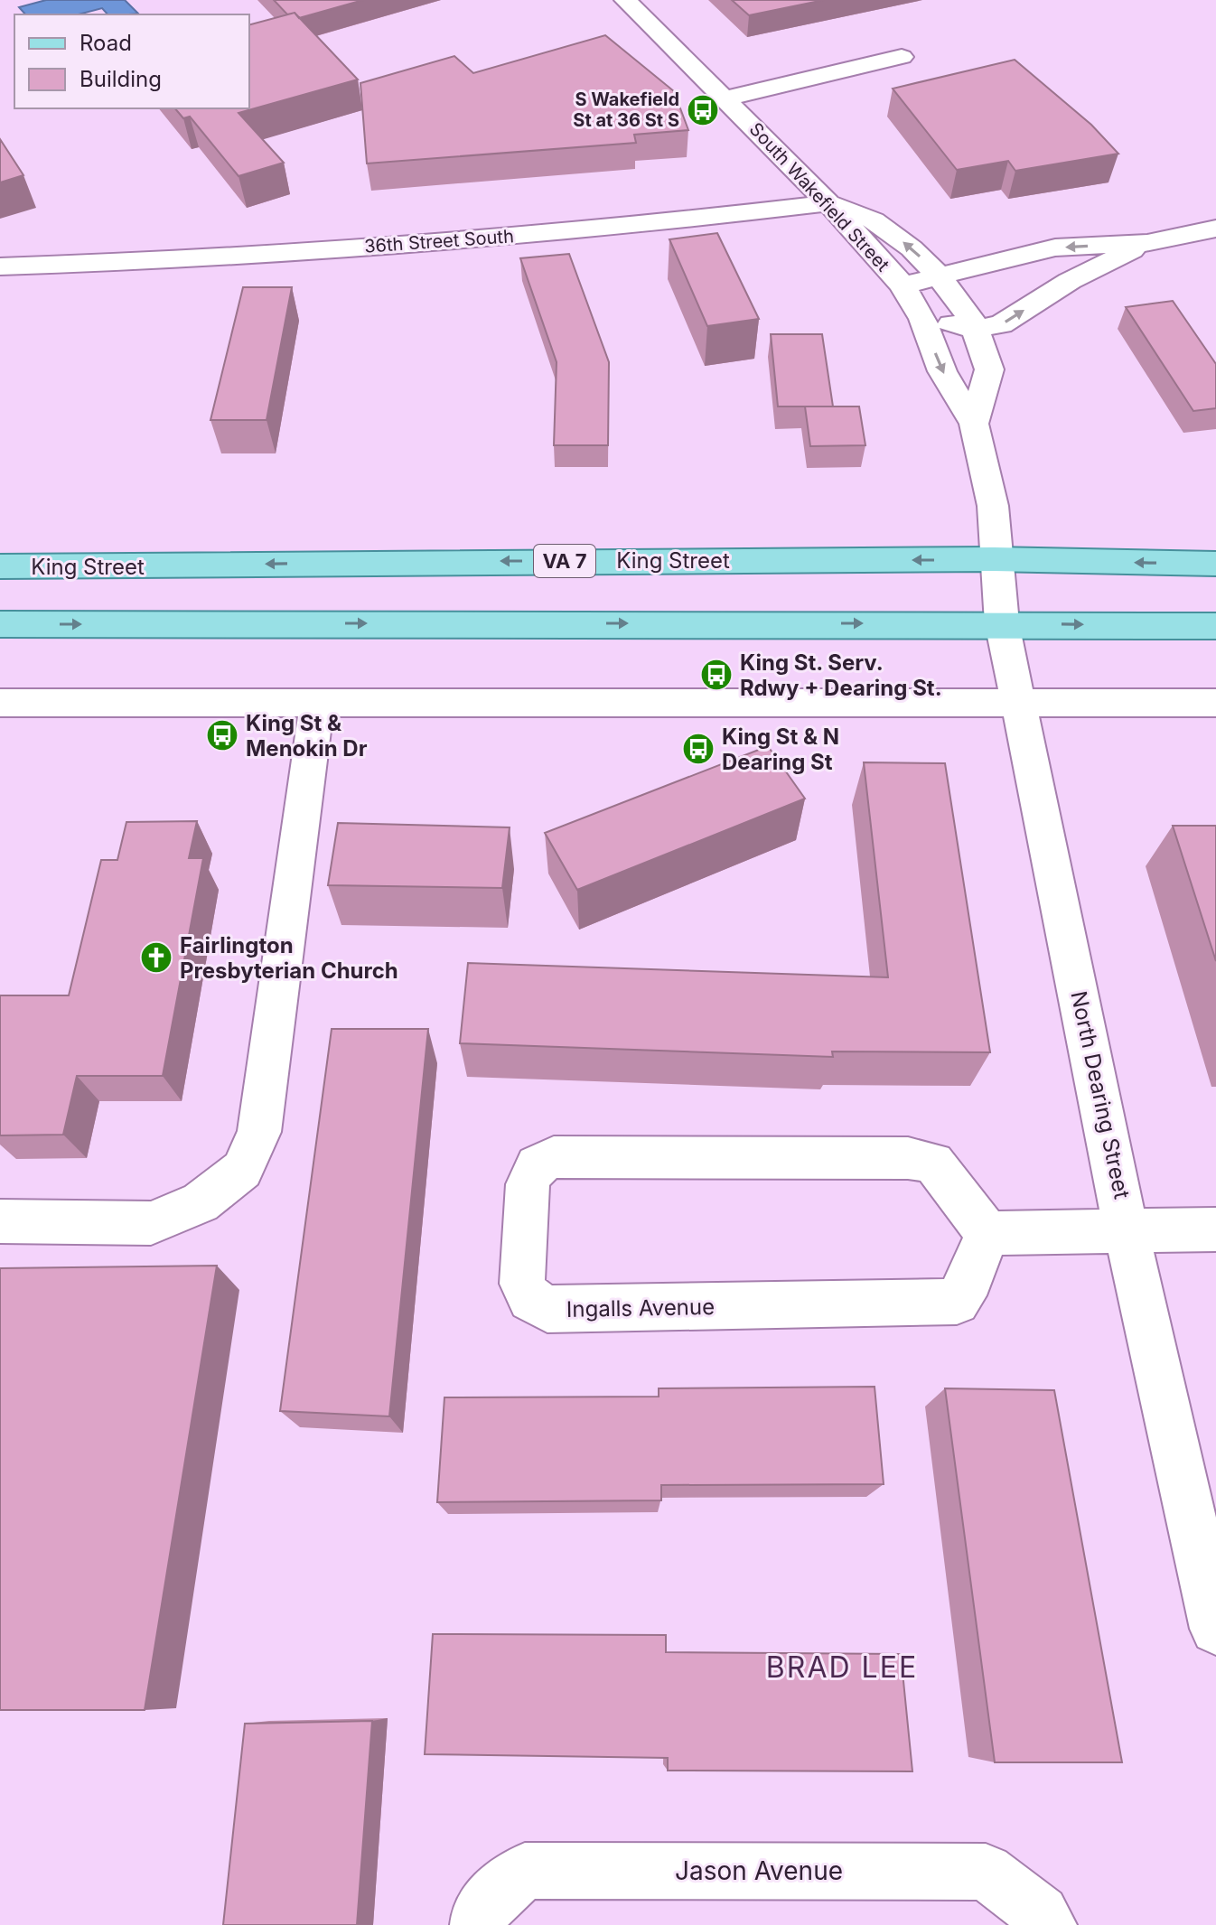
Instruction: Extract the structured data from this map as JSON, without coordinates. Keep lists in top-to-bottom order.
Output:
{
  "streets": {
    "main road": ["King Street", "VA 7"],
    "street": [
      "South Wakefield Street",
      "36th Street South",
      "North Dearing Street",
      "Ingalls Avenue",
      "Jason Avenue"
    ]
  },
  "crossings": [
    ["South Wakefield Street", "36th Street South"],
    ["South Wakefield Street", "King Street"],
    ["South Wakefield Street", "North Dearing Street"],
    ["King Street", "North Dearing Street"]
  ],
  "districts": ["BRAD LEE"],
  "places": {
    "bus stop": [
      "S Wakefield St at 36 St S",
      "King St. Serv. Rdwy + Dearing St.",
      "King St & Menokin Dr",
      "King St & N Dearing St"
    ],
    "church": ["Fairlington Presbyterian Church"]
  },
  "legend": ["Road", "Building"]
}
